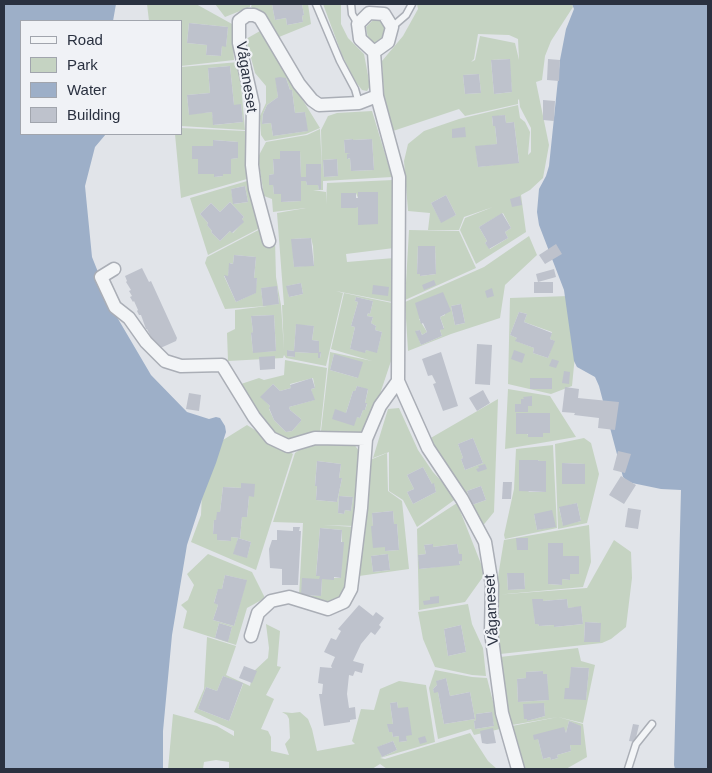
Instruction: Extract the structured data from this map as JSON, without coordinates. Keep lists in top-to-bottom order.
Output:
{
  "streets": {
    "street": ["Våganeset"]
  },
  "legend": [
    "Road",
    "Park",
    "Water",
    "Building"
  ]
}
